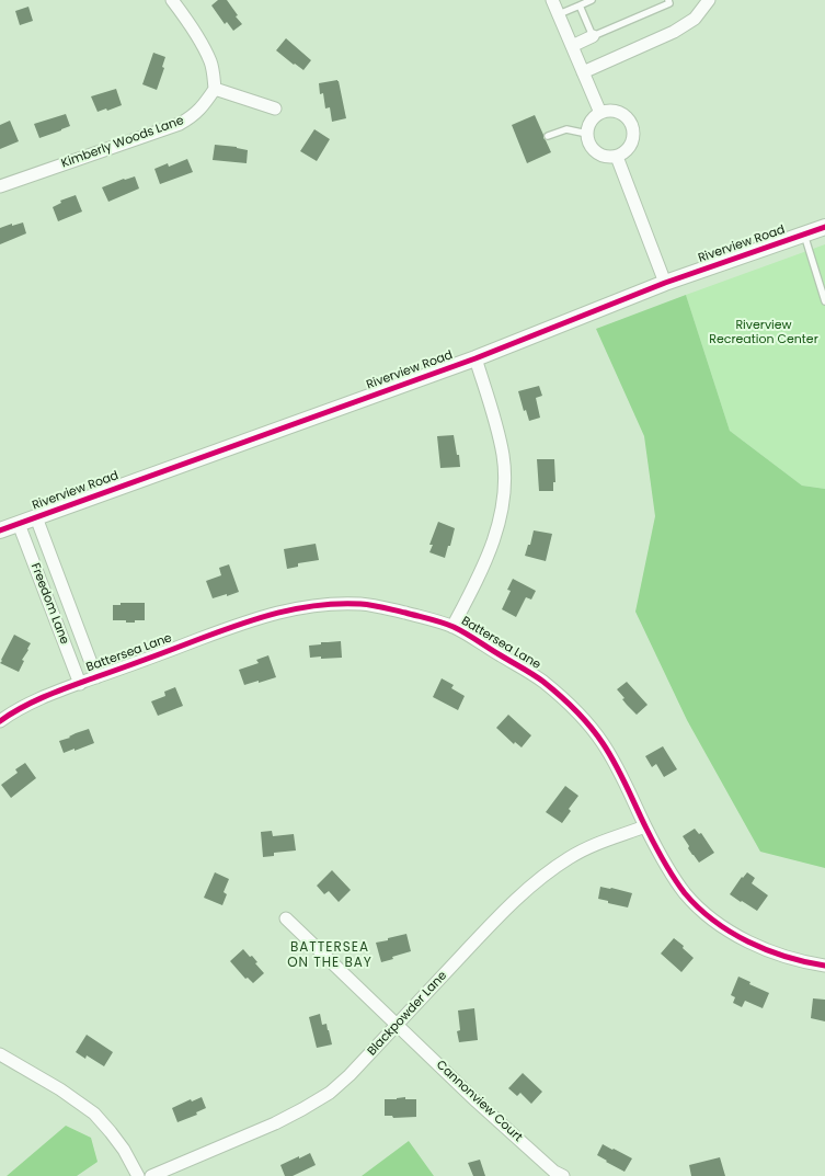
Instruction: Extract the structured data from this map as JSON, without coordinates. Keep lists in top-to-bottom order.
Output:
{
  "streets": {
    "street": [
      "Kimberly Woods Lane",
      "Riverview Road",
      "Freedom Lane",
      "Battersea Lane",
      "Blackpowder Lane",
      "Cannonview Court"
    ]
  },
  "crossings": [
    ["Riverview Road", "Freedom Lane"],
    ["Freedom Lane", "Battersea Lane"],
    ["Battersea Lane", "Blackpowder Lane"],
    ["Blackpowder Lane", "Cannonview Court"]
  ],
  "districts": ["BATTERSEA ON THE BAY"],
  "parks": ["Riverview Recreation Center"]
}
